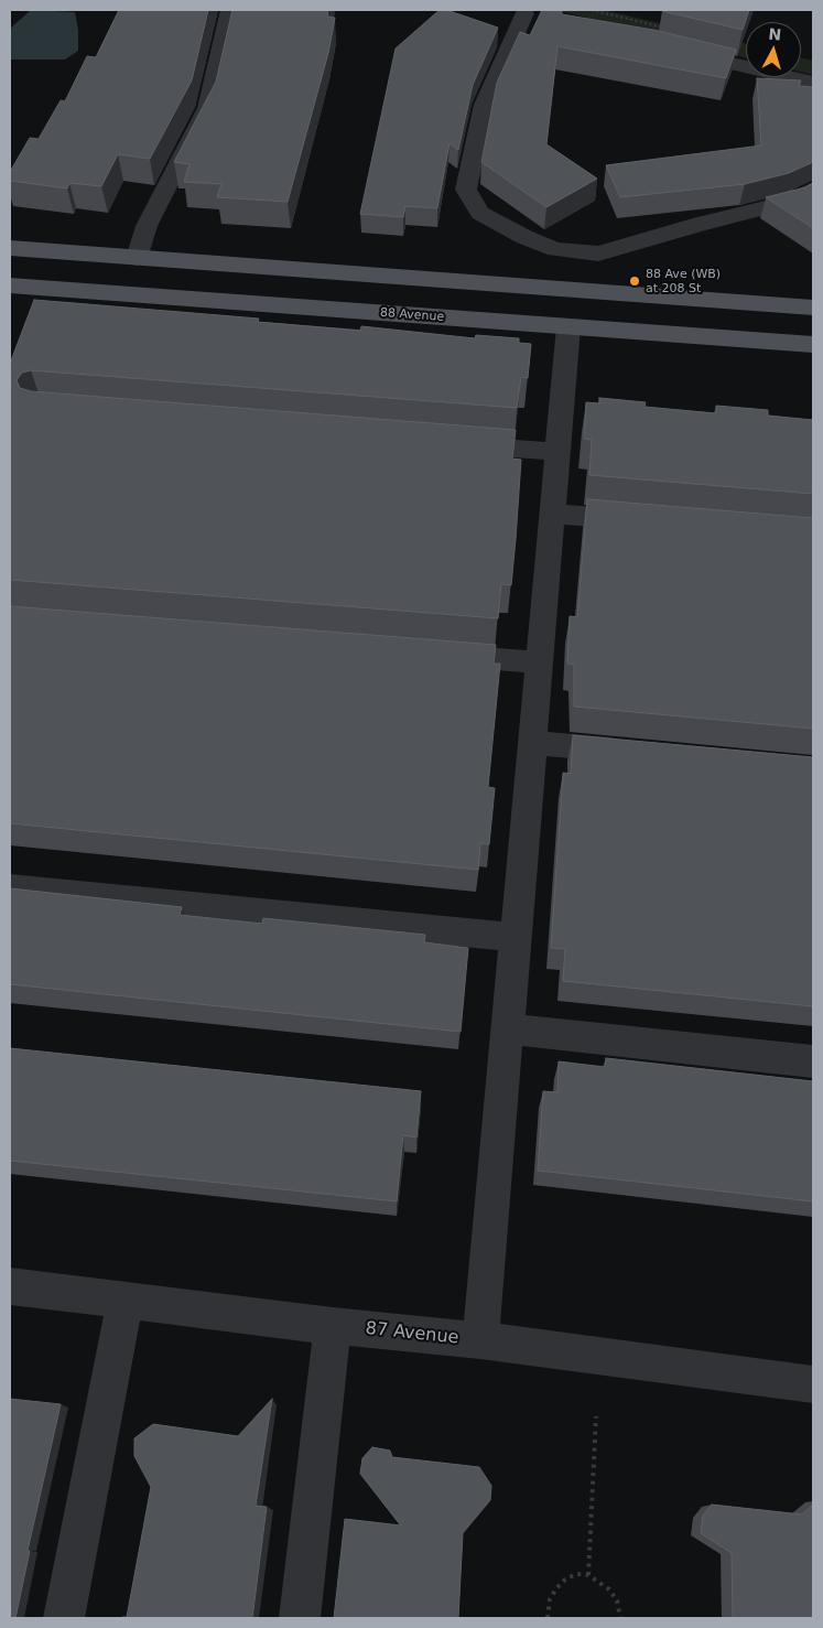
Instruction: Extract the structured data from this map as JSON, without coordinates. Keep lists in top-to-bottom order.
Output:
{
  "streets": {
    "main road": ["88 Avenue"],
    "street": ["87 Avenue"]
  },
  "places": ["88 Ave (WB) at 208 St"],
  "north": "top"
}
